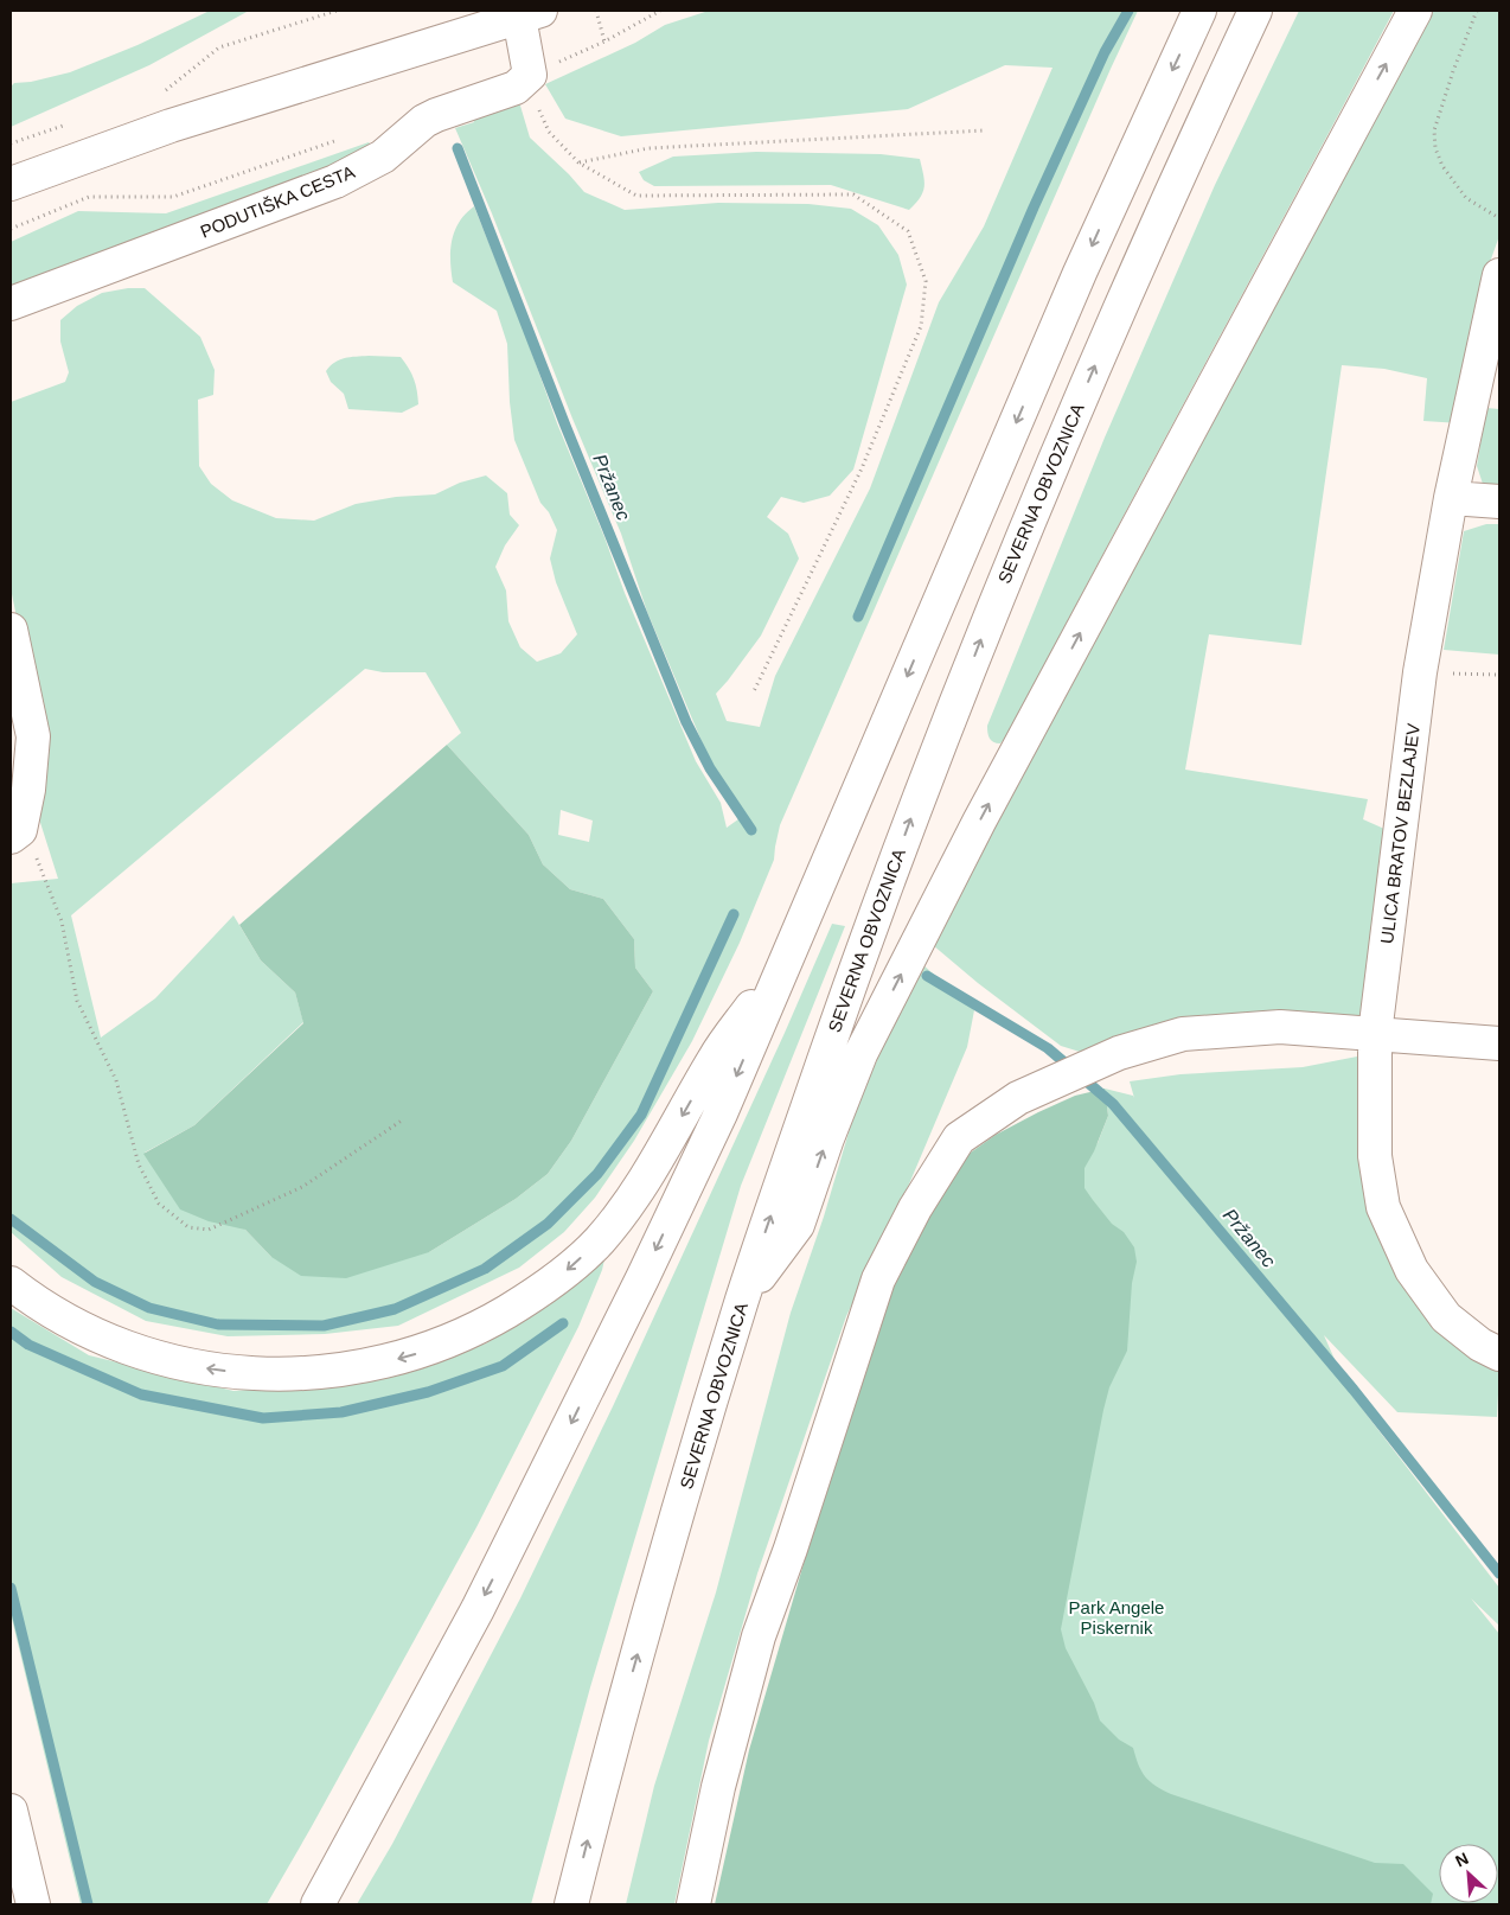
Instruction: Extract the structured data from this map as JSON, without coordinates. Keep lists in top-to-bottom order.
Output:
{
  "streets": {
    "main road": ["PODUTIŠKA CESTA", "SEVERNA OBVOZNICA", "ULICA BRATOV BEZLAJEV"]
  },
  "water": ["Pržanec"],
  "parks": ["Park Angele Piskernik"],
  "north": "top left"
}
